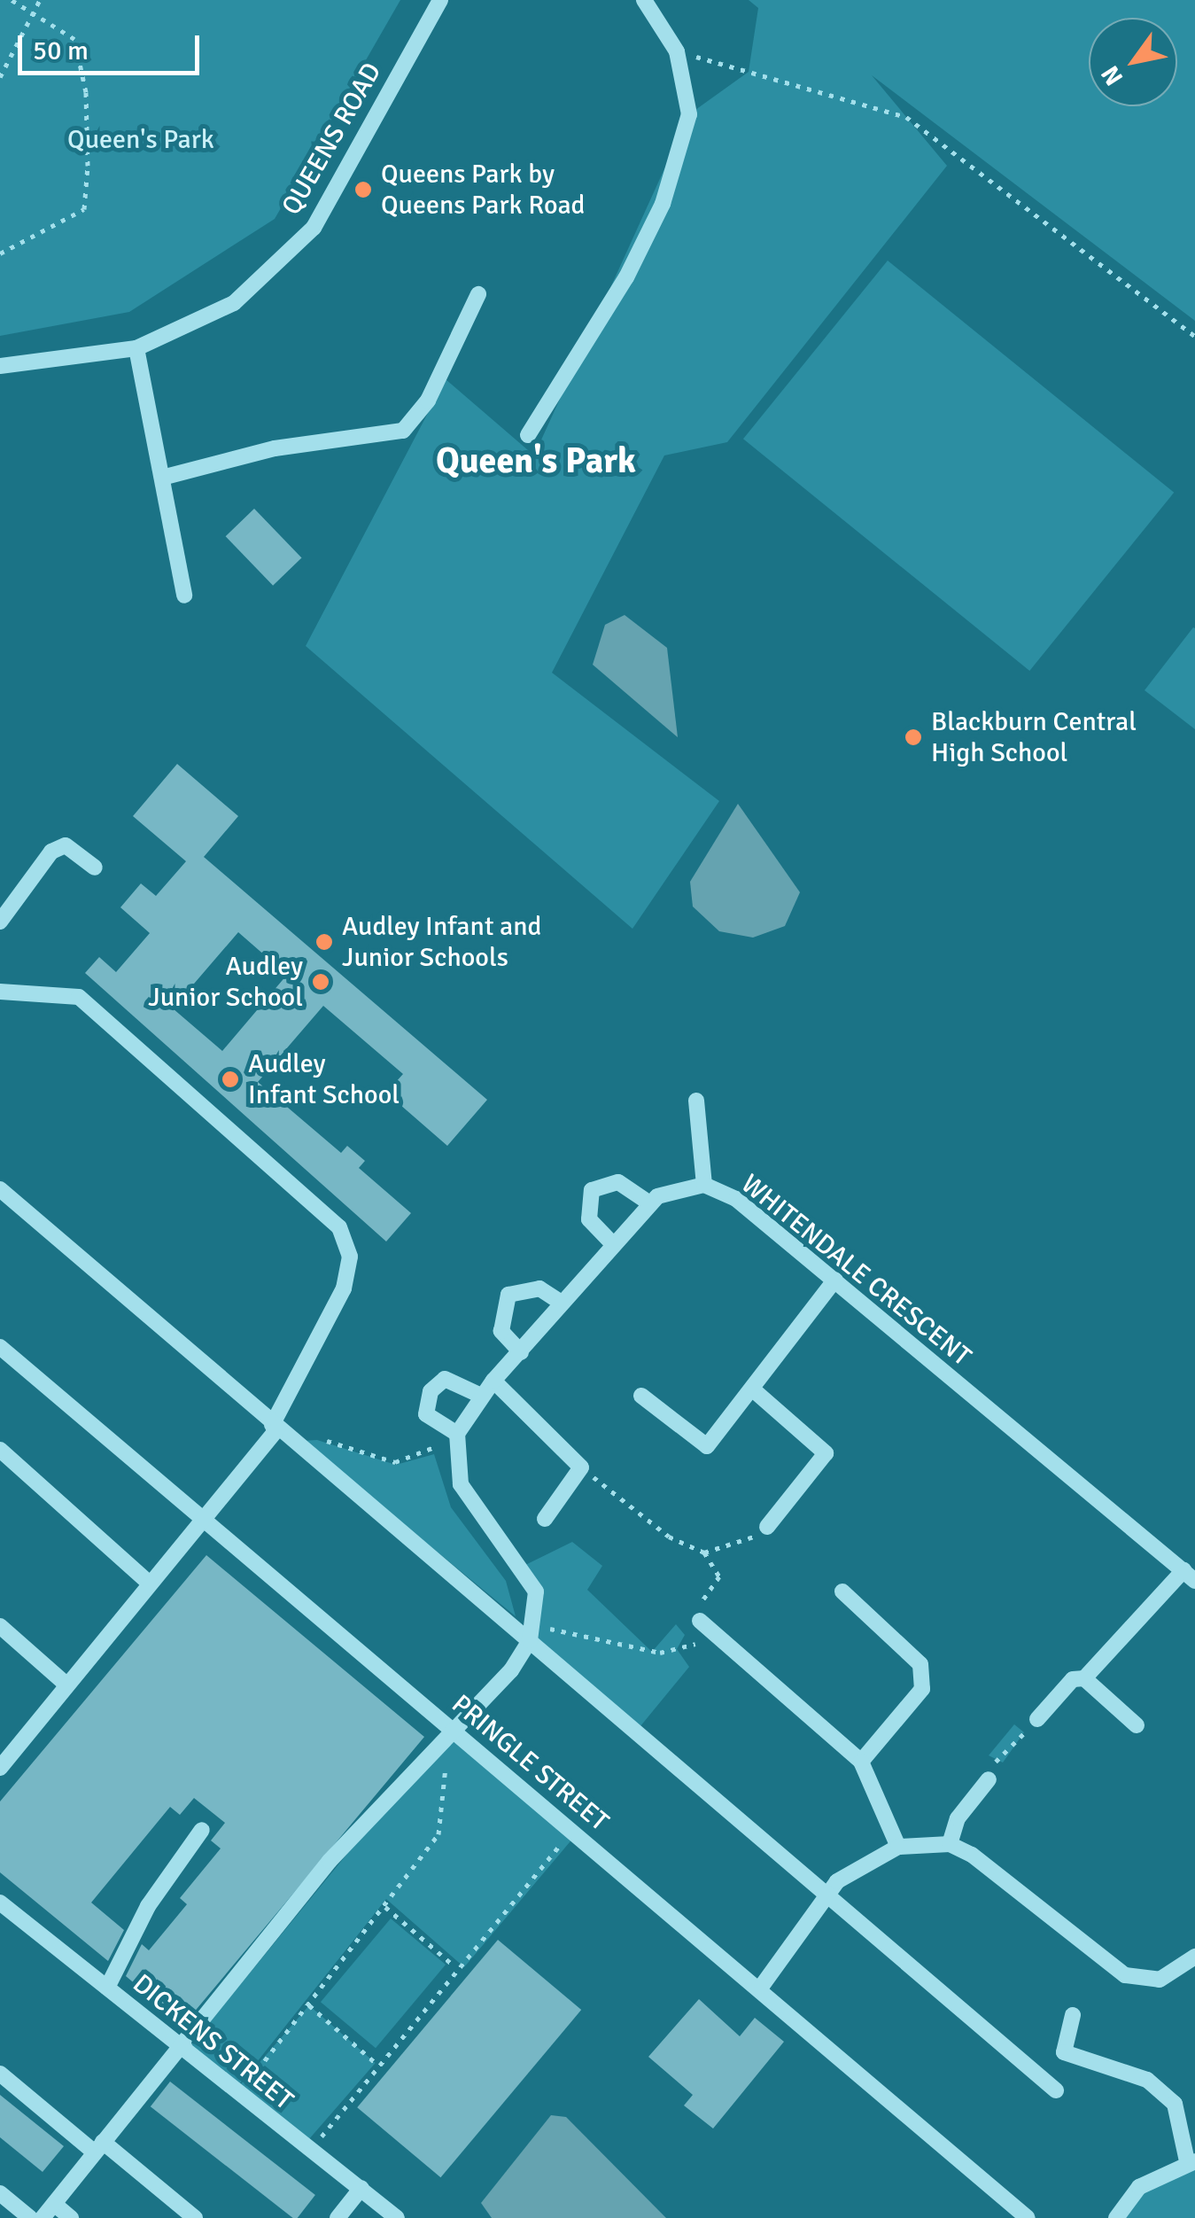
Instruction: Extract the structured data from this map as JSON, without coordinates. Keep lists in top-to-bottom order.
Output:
{
  "streets": {
    "street": [
      "QUEENS ROAD",
      "WHITENDALE CRESCENT",
      "PRINGLE STREET",
      "DICKENS STREET"
    ]
  },
  "districts": ["Queen's Park"],
  "parks": ["Queen's Park"],
  "places": [
    "Queens Park by Queens Park Road",
    "Blackburn Central High School",
    "Audley Infant and Junior Schools",
    "Audley Junior School",
    "Audley Infant School"
  ],
  "scale_bar": "50 m",
  "north": "bottom left"
}
